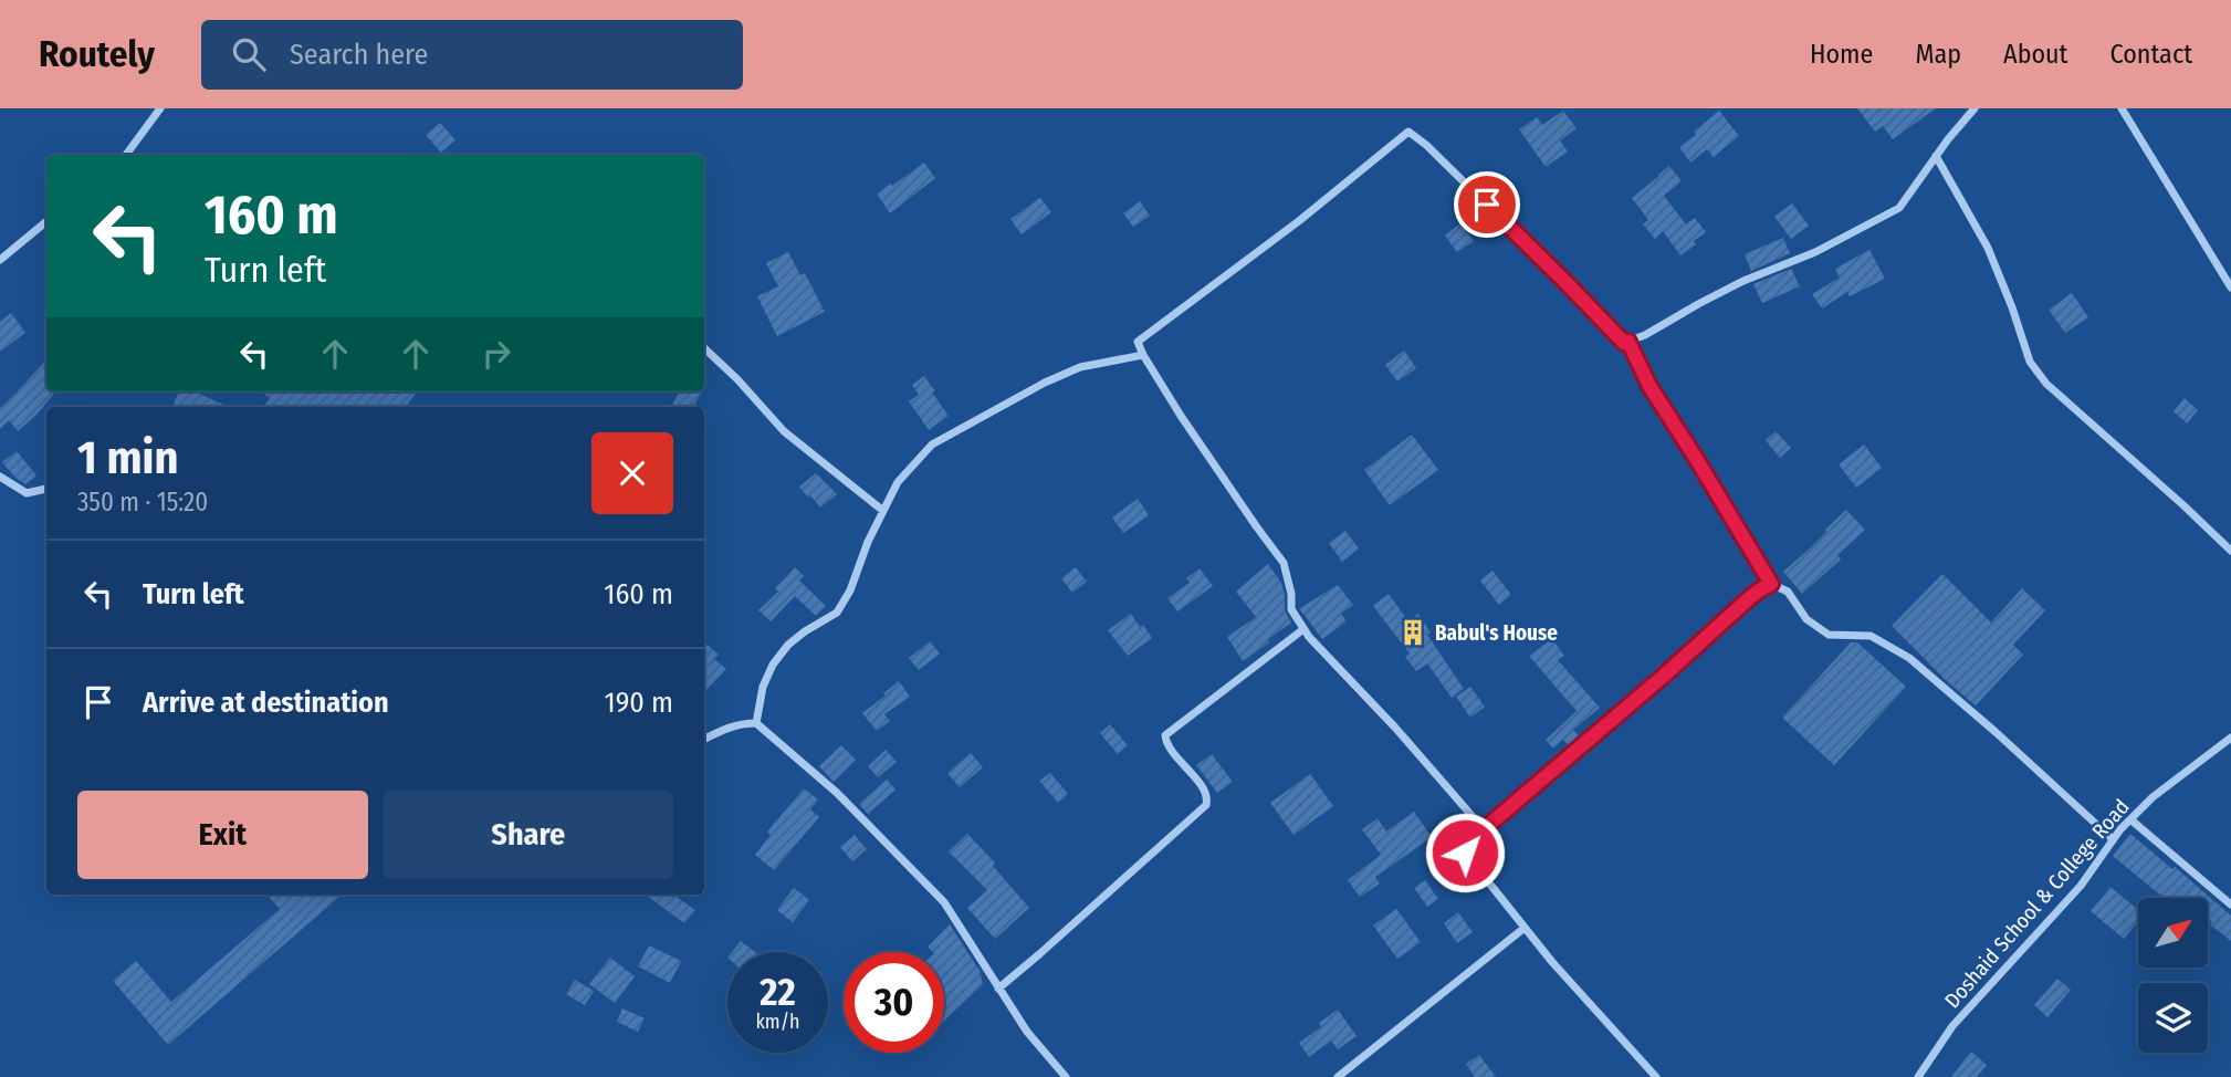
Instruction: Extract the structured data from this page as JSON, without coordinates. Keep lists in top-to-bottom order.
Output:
{
  "streets": {
    "street": ["Doshaid School & College Road"]
  },
  "places": {
    "building": ["Babul's House"]
  },
  "north": "top right",
  "page": {
    "header": "Routely",
    "search": "Search here",
    "nav": [
      "Home",
      "Map",
      "About",
      "Contact"
    ],
    "turn": ["160 m", "Turn left"],
    "heading": ["1 min", "350 m · 15:20"],
    "list": [
      {
        "name": "Turn left",
        "value": "160 m"
      },
      {
        "name": "Arrive at destination",
        "value": "190 m"
      }
    ],
    "buttons": ["Exit", "Share"],
    "speed": "22 km/h",
    "limit": "30"
  }
}
